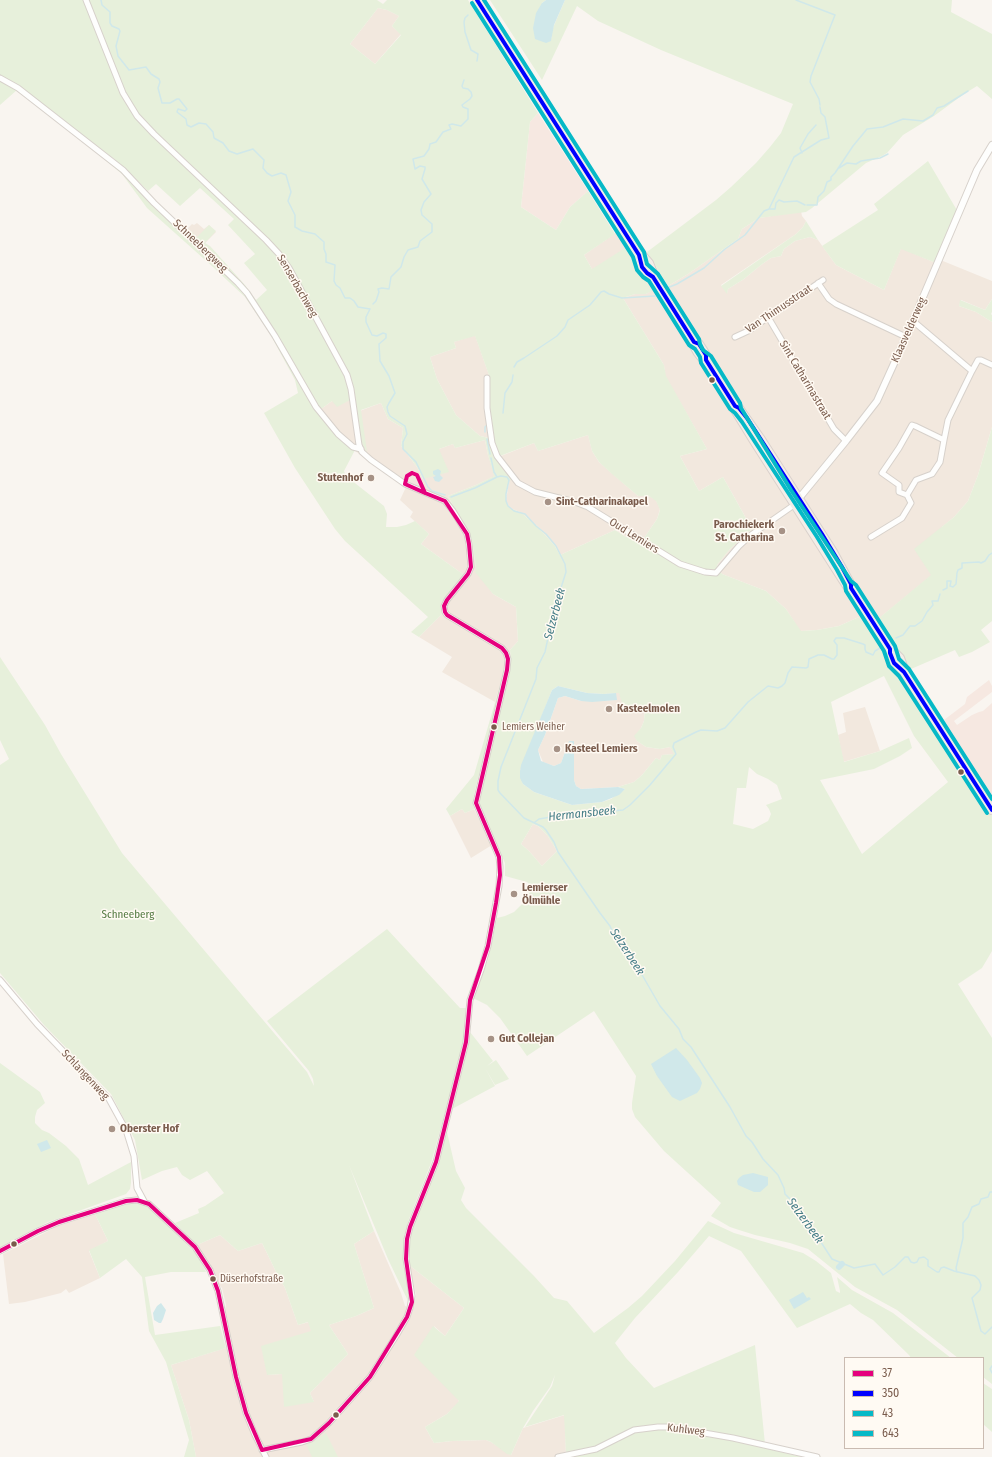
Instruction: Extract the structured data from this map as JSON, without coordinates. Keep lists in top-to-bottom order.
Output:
{
  "streets": {
    "street": [
      "Schneebergweg",
      "Senserbachweg",
      "Van Thimusstraat",
      "Klaasvelderweg",
      "Sint Catharinastraat",
      "Oud Lemiers",
      "Schlangenweg",
      "Kuhlweg"
    ]
  },
  "crossings": [
    ["Schneebergweg", "Senserbachweg"],
    ["Van Thimusstraat", "Klaasvelderweg"],
    ["Van Thimusstraat", "Sint Catharinastraat"],
    ["Klaasvelderweg", "Sint Catharinastraat"],
    ["Klaasvelderweg", "Oud Lemiers"]
  ],
  "water": ["Selzerbeek", "Hermansbeek"],
  "parks": ["Schneeberg"],
  "places": [
    "Stutenhof",
    "Sint-Catharinakapel",
    "Parochiekerk St. Catharina",
    "Kasteelmolen",
    "Lemiers Weiher",
    "Kasteel Lemiers",
    "Lemierser Ölmühle",
    "Gut Collejan",
    "Oberster Hof",
    "Düserhofstraße"
  ],
  "lines": [
    "transit line 350",
    "transit line 643",
    "transit line 43",
    "transit line 37"
  ],
  "legend": [
    "37",
    "350",
    "43",
    "643"
  ]
}
